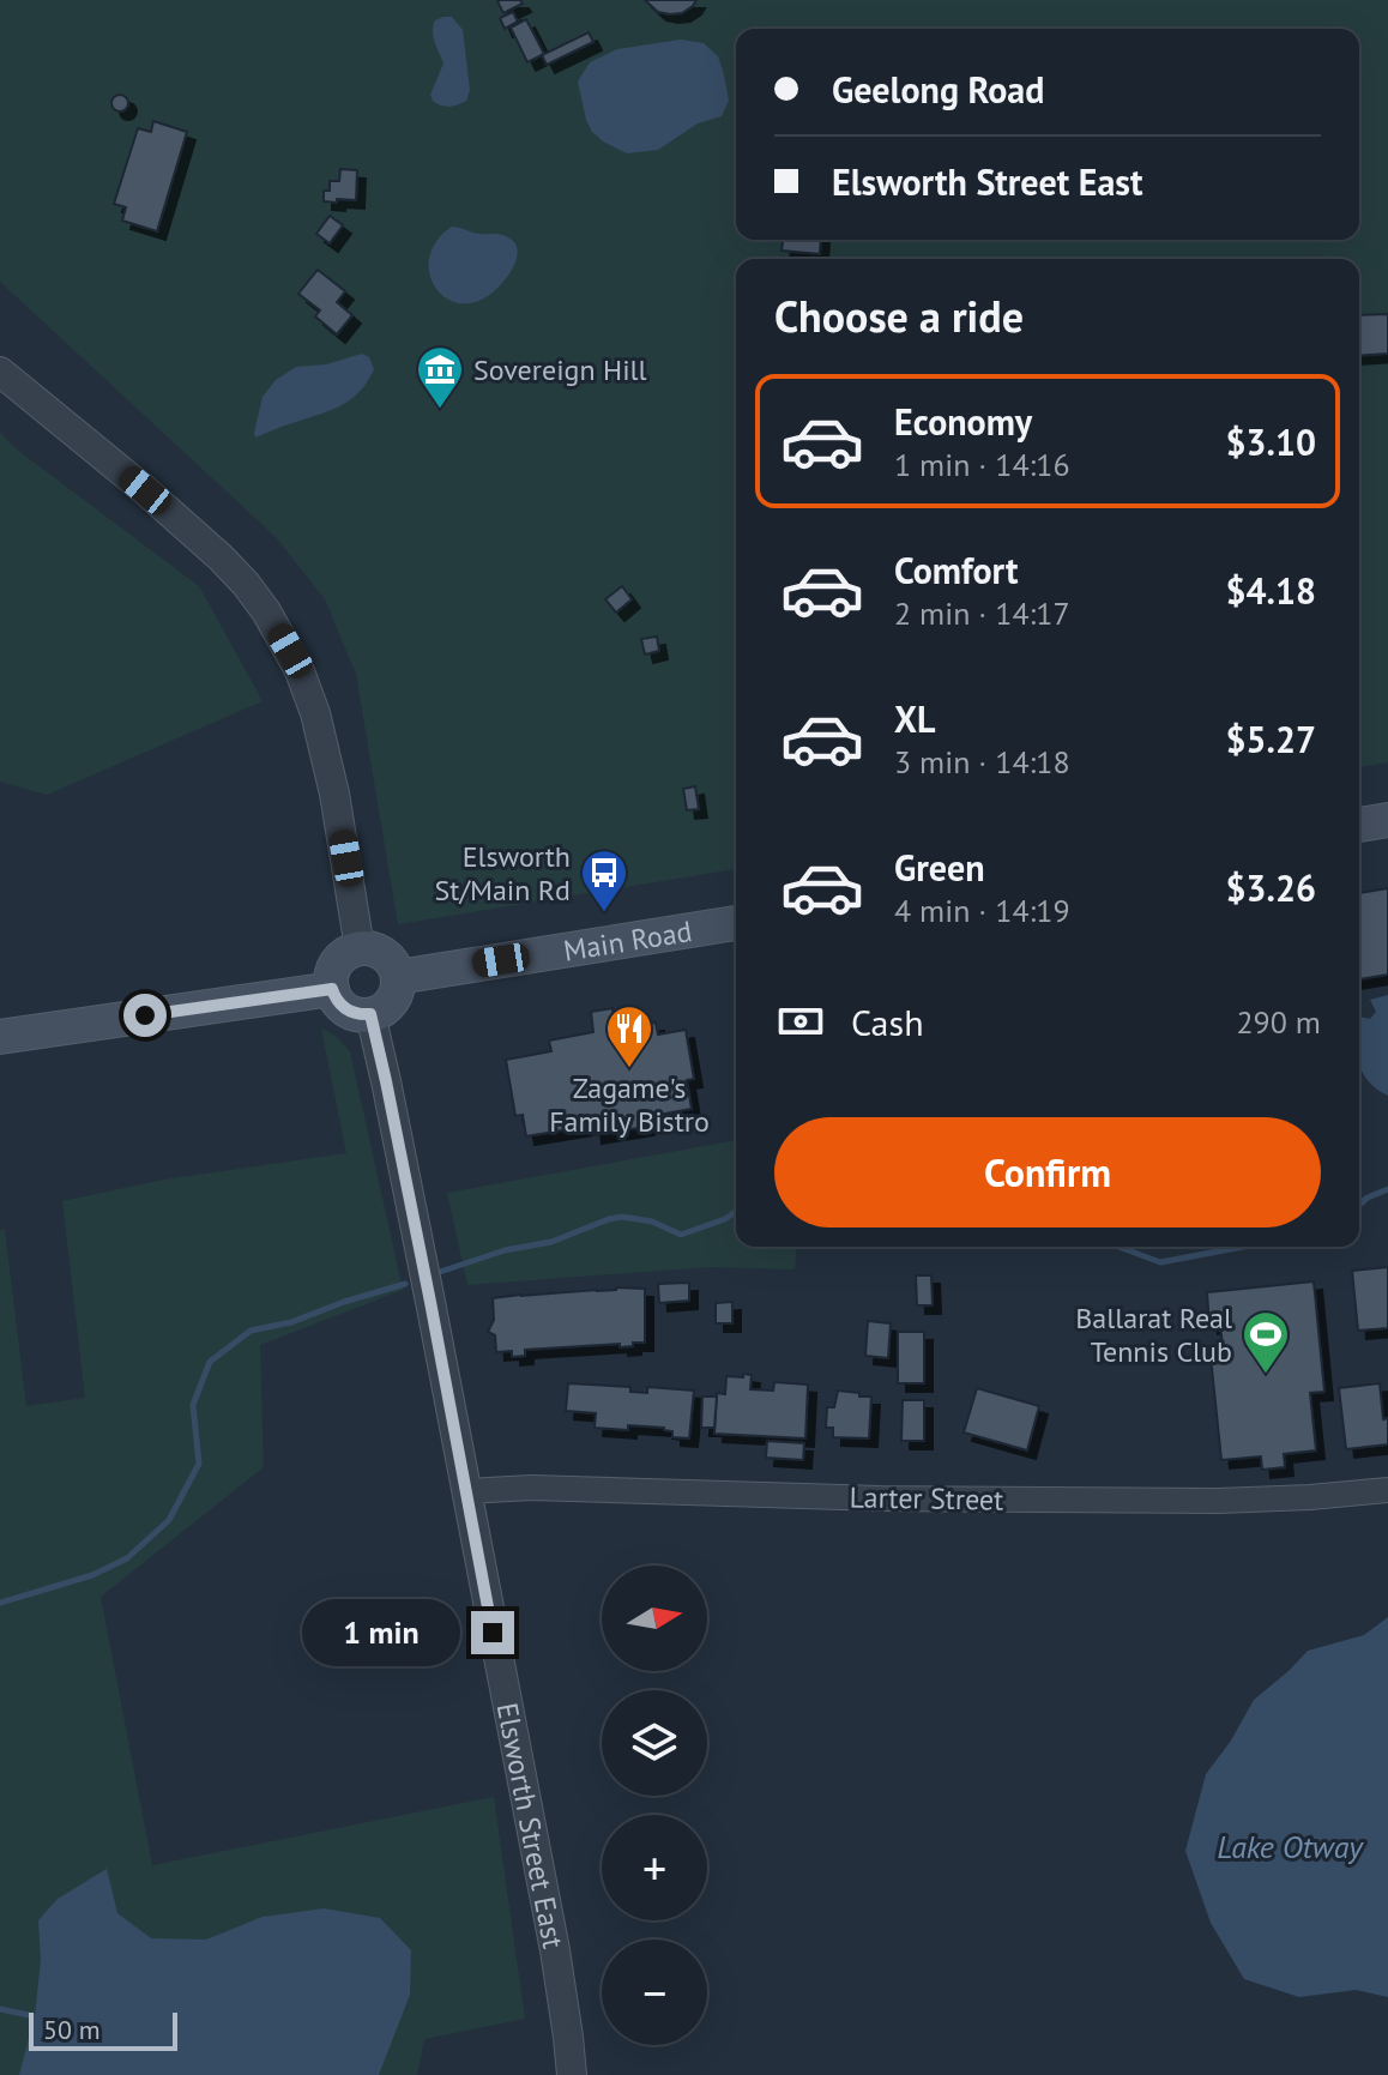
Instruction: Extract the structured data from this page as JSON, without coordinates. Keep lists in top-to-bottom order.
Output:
{
  "streets": {
    "main road": ["Main Road"],
    "street": ["Larter Street", "Elsworth Street East"]
  },
  "crossings": [
    ["Main Road", "Elsworth Street East"],
    ["Larter Street", "Elsworth Street East"]
  ],
  "water": ["Lake Otway"],
  "places": {
    "museum": ["Sovereign Hill"],
    "bus stop": ["Elsworth St/Main Rd"],
    "restaurant": ["Zagame's Family Bistro"],
    "sports": ["Ballarat Real Tennis Club"]
  },
  "scale_bar": "50 m",
  "north": "right",
  "page": {
    "banner": ["Geelong Road", "Elsworth Street East"],
    "heading": "Choose a ride",
    "list": [
      {
        "name": "Economy",
        "note": "1 min · 14:16",
        "value": "$3.10"
      },
      {
        "name": "Comfort",
        "note": "2 min · 14:17",
        "value": "$4.18"
      },
      {
        "name": "XL",
        "note": "3 min · 14:18",
        "value": "$5.27"
      },
      {
        "name": "Green",
        "note": "4 min · 14:19",
        "value": "$3.26"
      }
    ],
    "pay": ["Cash", "290 m"],
    "buttons": "Confirm",
    "map_buttons": ["+", "−"],
    "bubble": "1 min",
    "scale": "50 m"
  }
}
